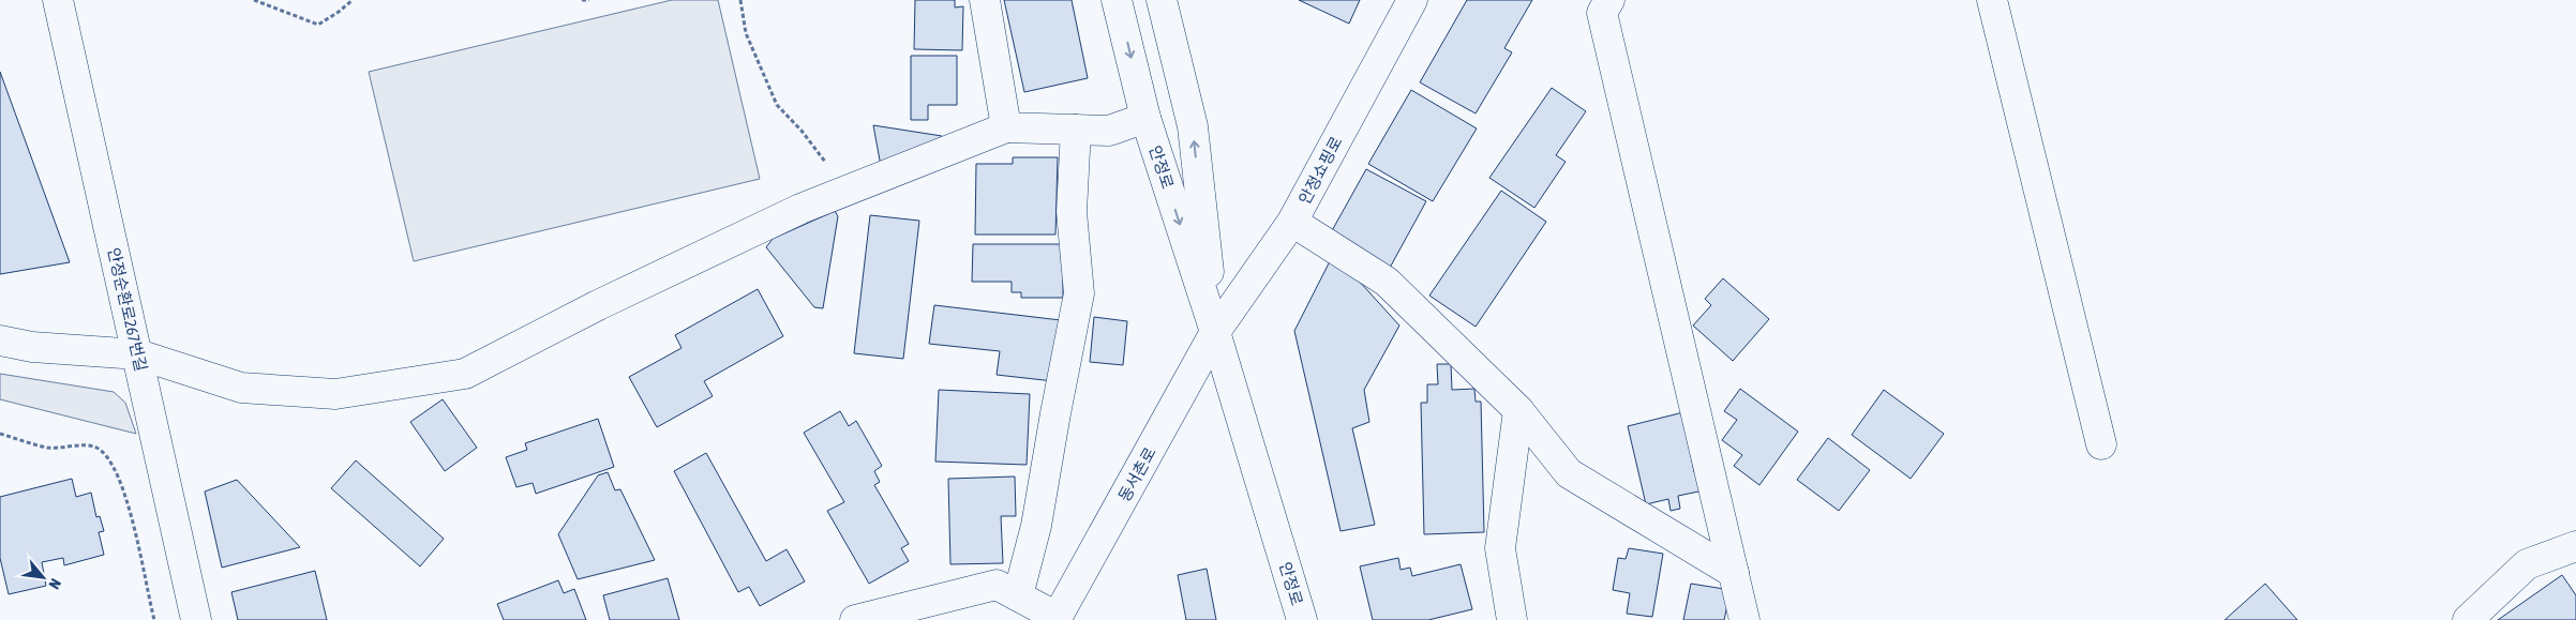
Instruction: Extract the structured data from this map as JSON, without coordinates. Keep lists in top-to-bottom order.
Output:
{
  "streets": {
    "street": [
      "안정로",
      "안정쇼핑로",
      "안정순환로267번길",
      "동서촌로"
    ]
  },
  "crossings": [
    ["안정로", "안정쇼핑로"],
    ["안정로", "동서촌로"],
    ["안정쇼핑로", "동서촌로"]
  ],
  "north": "bottom right"
}
